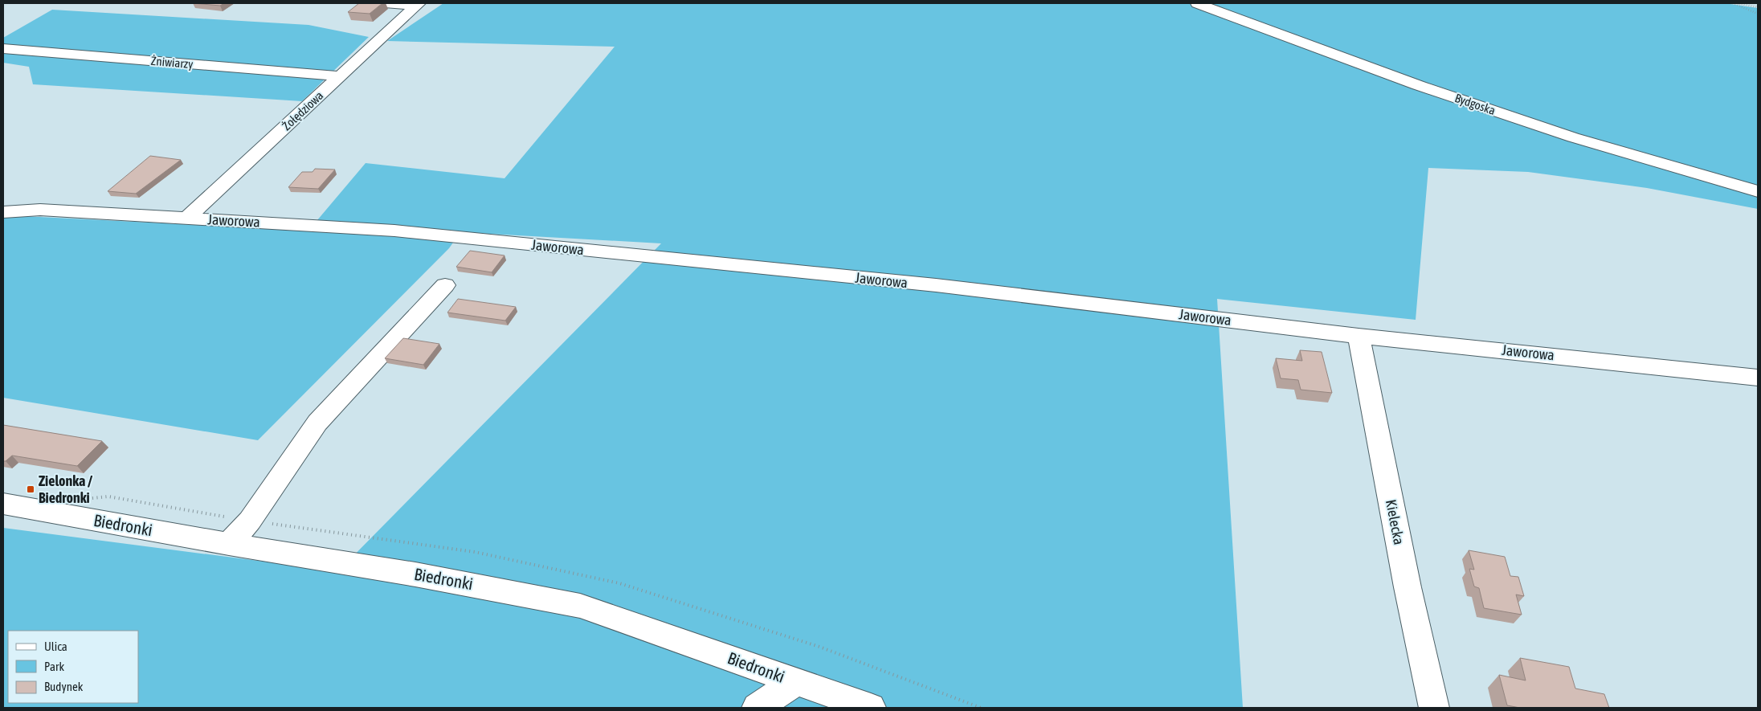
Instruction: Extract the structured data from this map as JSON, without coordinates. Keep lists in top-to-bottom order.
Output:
{
  "streets": {
    "street": [
      "Żniwiarzy",
      "Bydgoska",
      "Żołędziowa",
      "Jaworowa",
      "Kielecka",
      "Biedronki"
    ]
  },
  "crossings": [
    ["Żniwiarzy", "Żołędziowa"],
    ["Żołędziowa", "Jaworowa"],
    ["Jaworowa", "Kielecka"]
  ],
  "places": {
    "transit": ["Zielonka / Biedronki"]
  },
  "legend": ["Ulica", "Park", "Budynek"]
}
